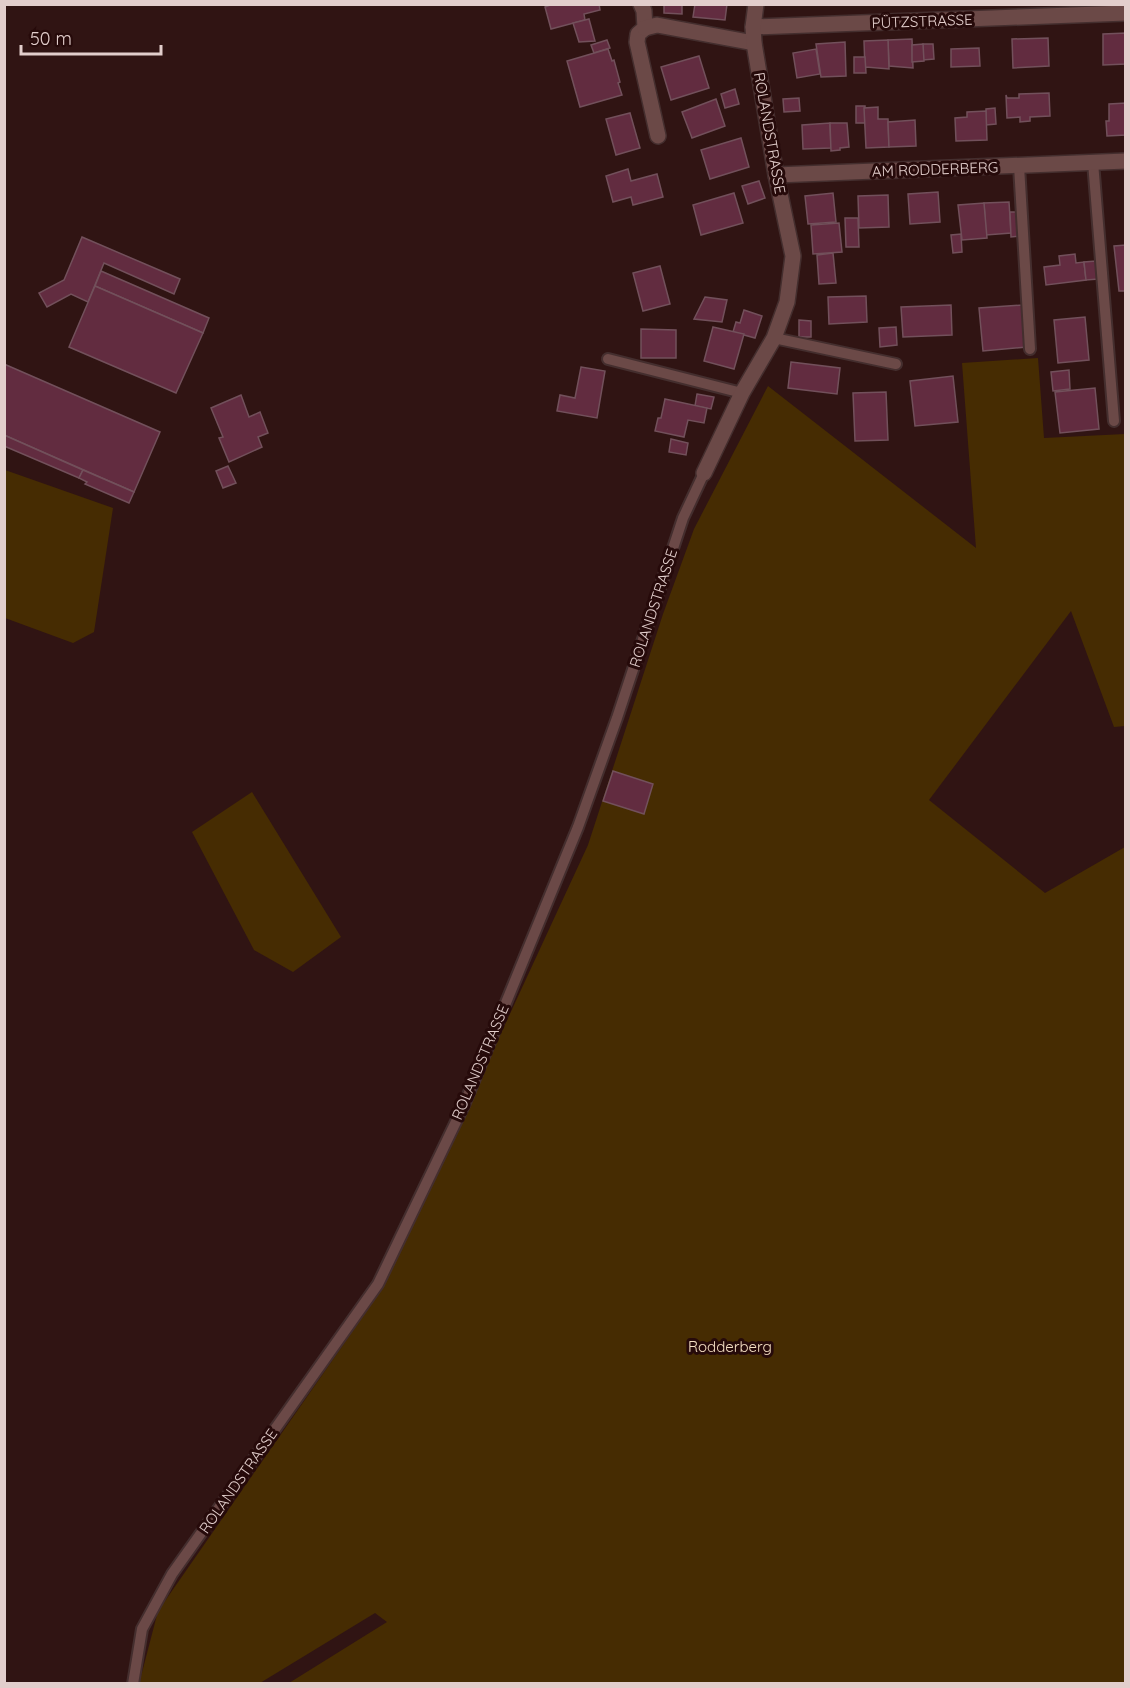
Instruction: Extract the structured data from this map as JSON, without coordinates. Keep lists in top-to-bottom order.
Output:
{
  "streets": {
    "street": ["PÜTZSTRASSE", "ROLANDSTRASSE", "AM RODDERBERG"]
  },
  "crossings": [
    ["PÜTZSTRASSE", "ROLANDSTRASSE"],
    ["ROLANDSTRASSE", "AM RODDERBERG"]
  ],
  "parks": ["Rodderberg"],
  "scale_bar": "50 m"
}
